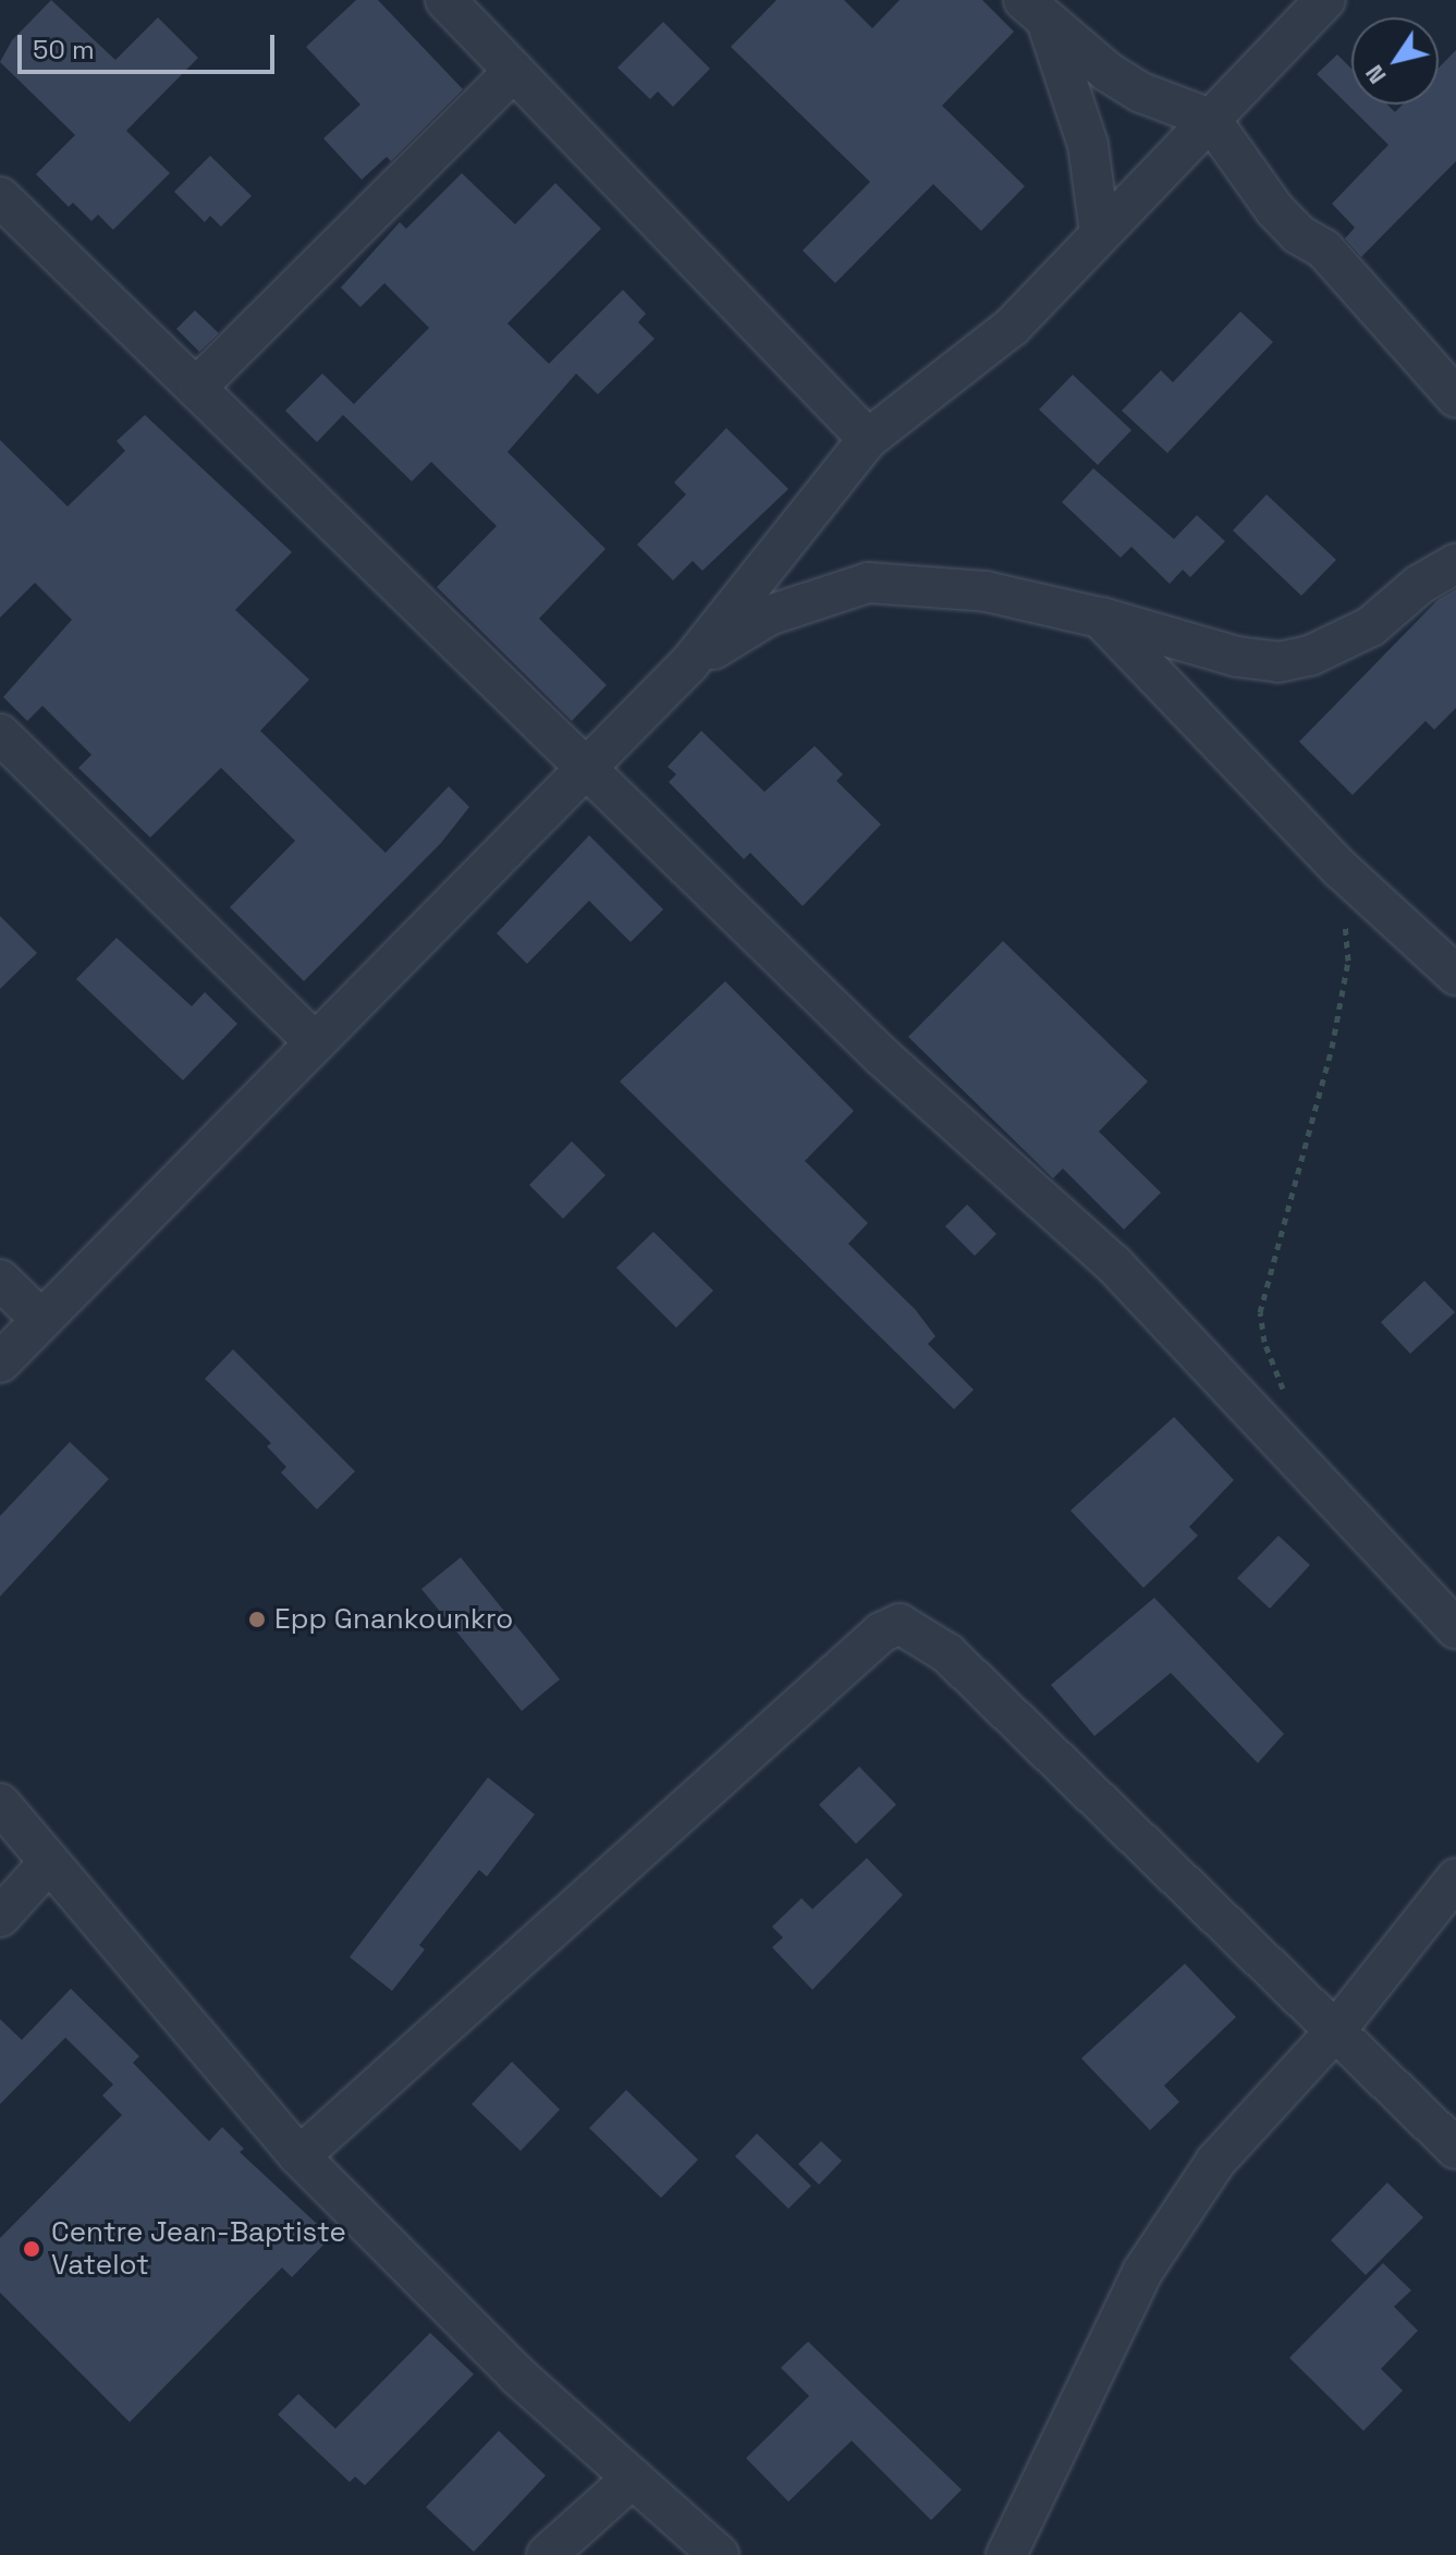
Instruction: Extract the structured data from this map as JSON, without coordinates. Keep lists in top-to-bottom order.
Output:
{
  "places": ["Epp Gnankounkro", "Centre Jean-Baptiste Vatelot"],
  "scale_bar": "50 m",
  "north": "bottom left"
}
